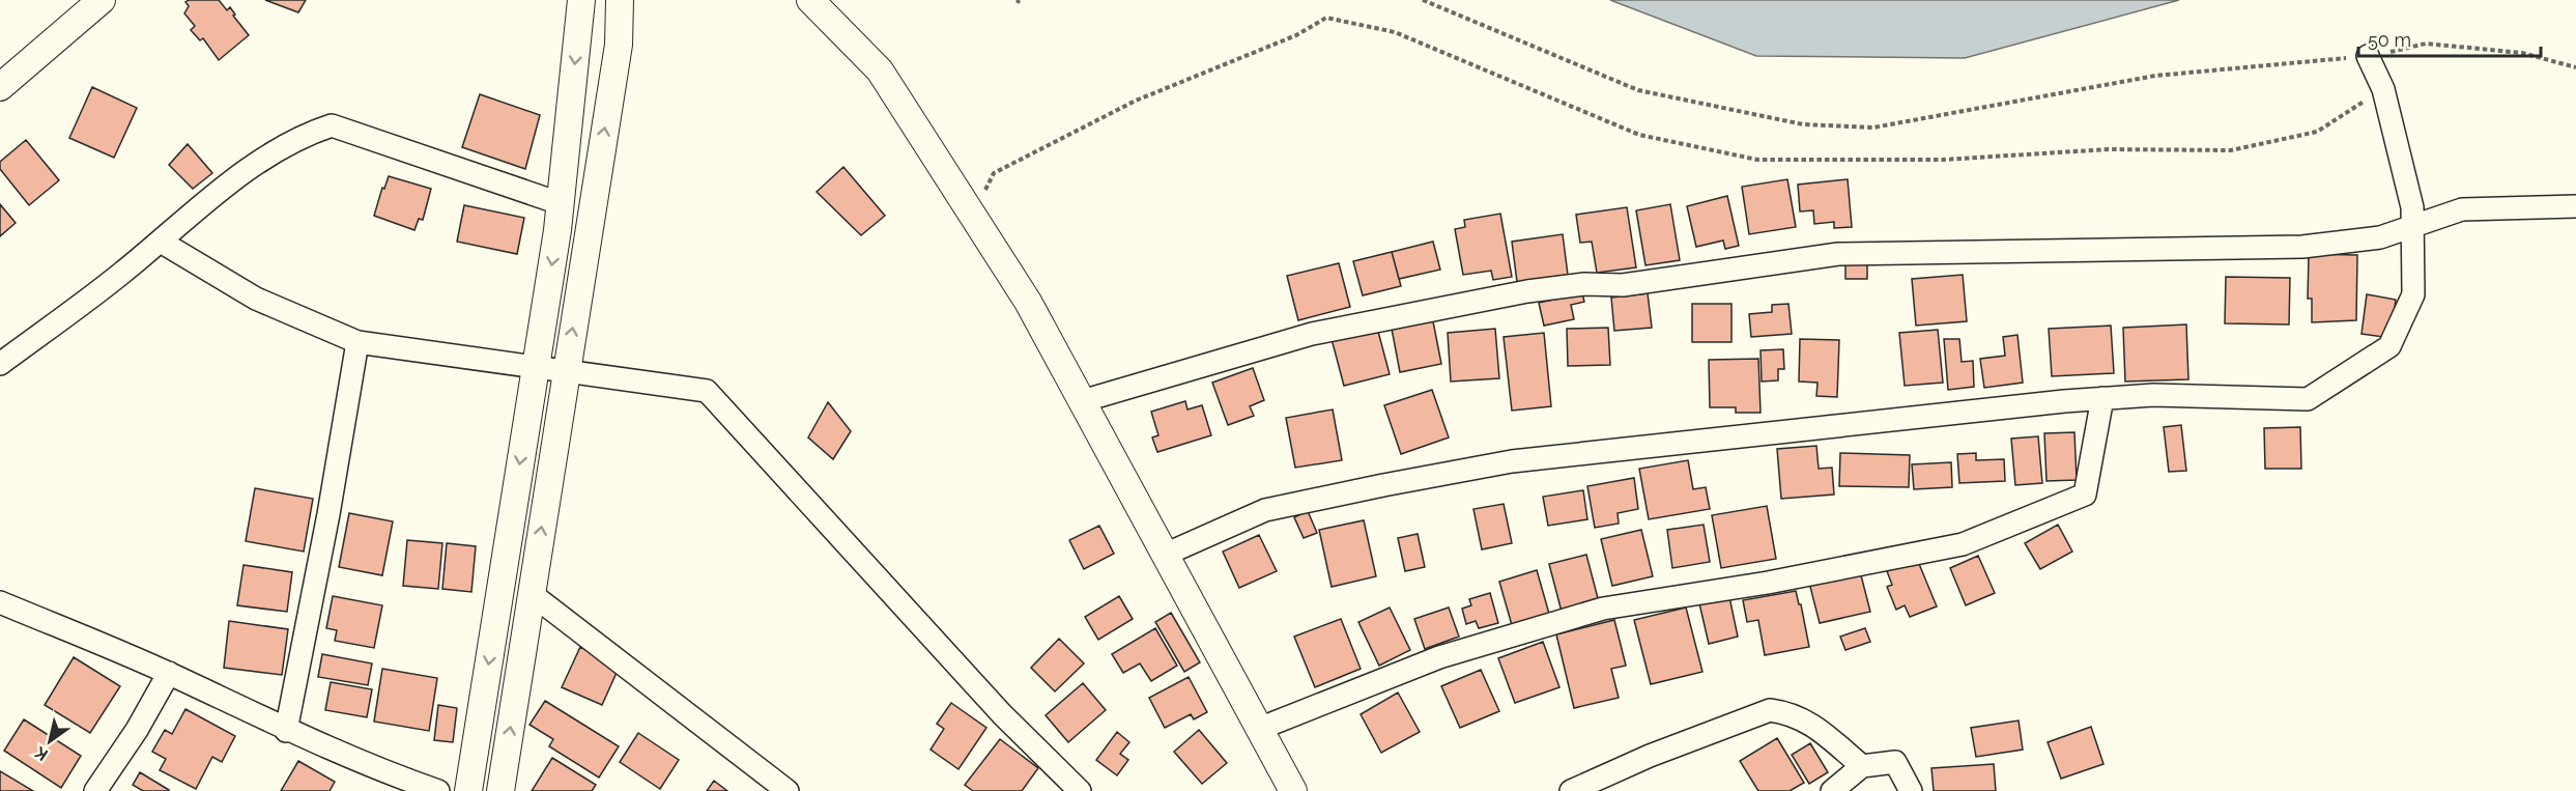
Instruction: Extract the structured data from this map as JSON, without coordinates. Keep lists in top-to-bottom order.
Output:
{
  "scale_bar": "50 m",
  "north": "bottom left"
}
